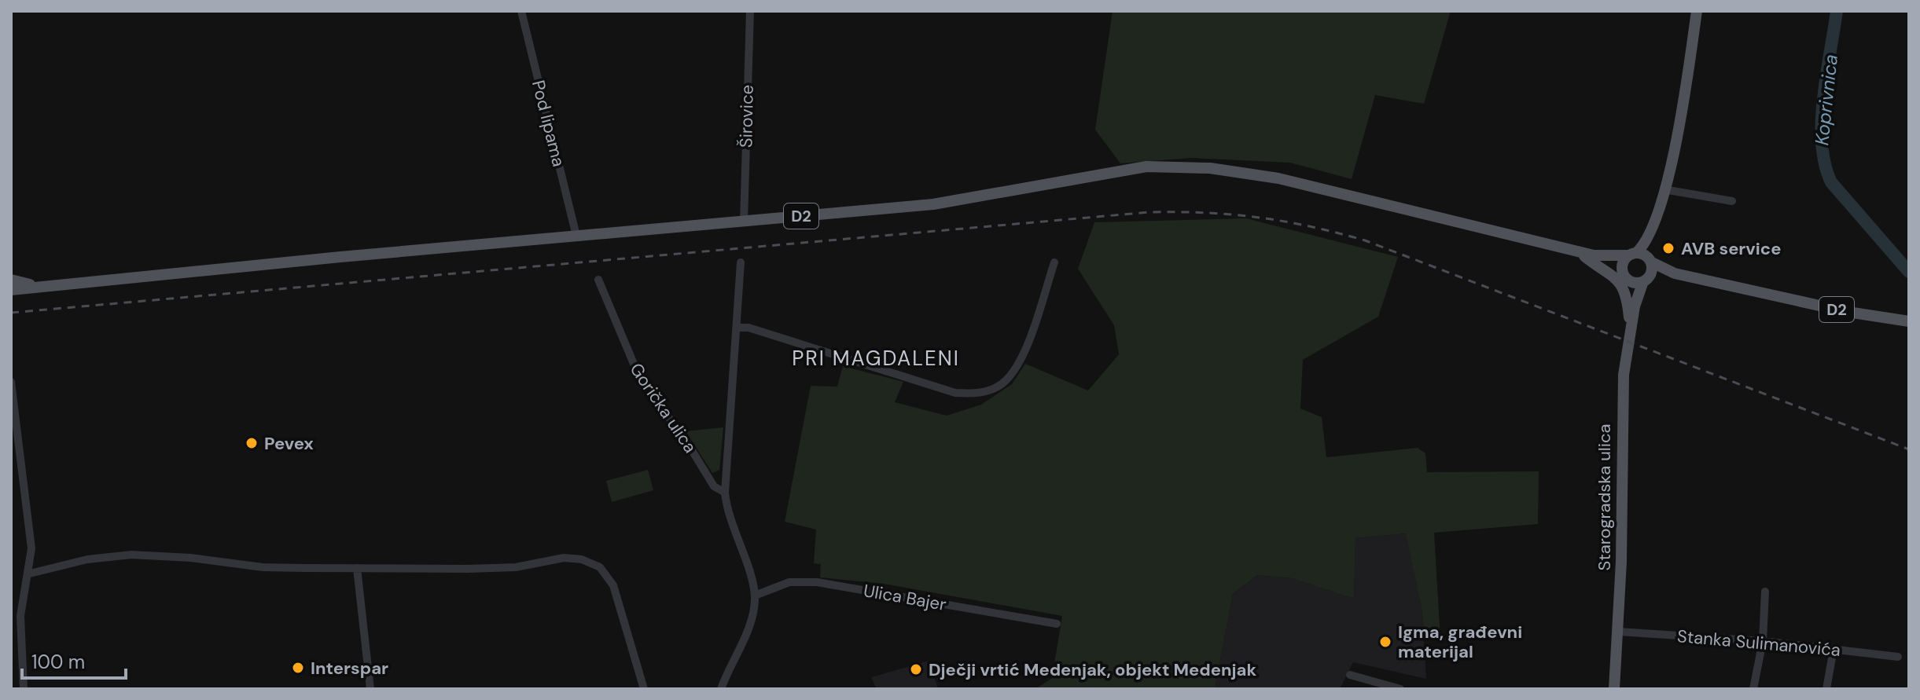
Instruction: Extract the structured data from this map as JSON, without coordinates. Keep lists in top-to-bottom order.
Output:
{
  "streets": {
    "main road": ["D2", "Starogradska ulica"],
    "street": [
      "Širovice",
      "Pod lipama",
      "Gorička ulica",
      "Ulica Bajer",
      "Stanka Sulimanovića"
    ]
  },
  "crossings": [
    ["Širovice", "D2"],
    ["Pod lipama", "D2"],
    ["D2", "Starogradska ulica"],
    ["Starogradska ulica", "Stanka Sulimanovića"]
  ],
  "districts": ["PRI MAGDALENI"],
  "water": ["Koprivnica"],
  "places": [
    "AVB service",
    "Pevex",
    "Igma, građevni materijal",
    "Interspar",
    "Dječji vrtić Medenjak, objekt Medenjak"
  ],
  "scale_bar": "100 m"
}
